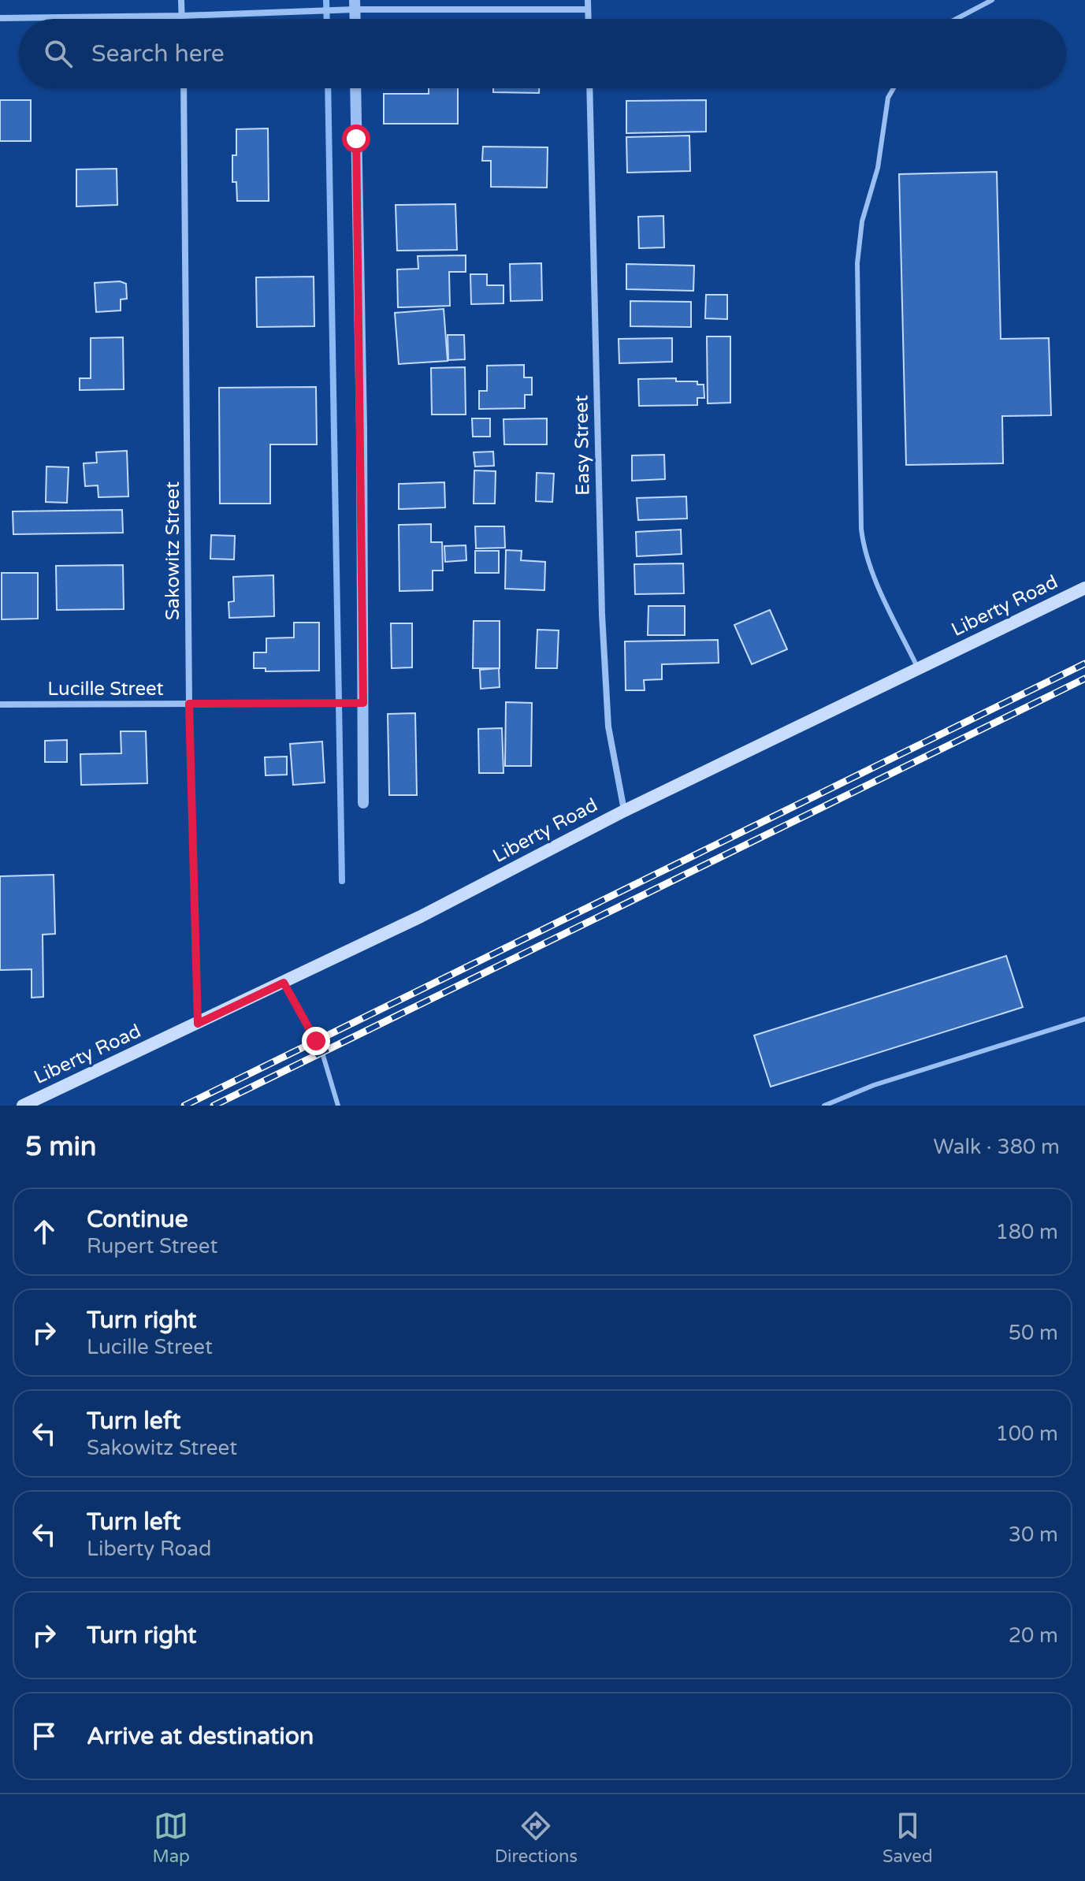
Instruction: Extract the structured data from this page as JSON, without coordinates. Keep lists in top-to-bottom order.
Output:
{
  "streets": {
    "main road": ["Liberty Road"],
    "street": ["Easy Street", "Sakowitz Street", "Lucille Street"]
  },
  "crossings": [
    ["Easy Street", "Liberty Road"],
    ["Sakowitz Street", "Liberty Road"],
    ["Sakowitz Street", "Lucille Street"]
  ],
  "page": {
    "search": "Search here",
    "heading": ["5 min", "Walk · 380 m"],
    "list": [
      ["Continue", "Rupert Street", "180 m"],
      ["Turn right", "Lucille Street", "50 m"],
      ["Turn left", "Sakowitz Street", "100 m"],
      ["Turn left", "Liberty Road", "30 m"],
      ["Turn right", "20 m"],
      "Arrive at destination"
    ],
    "nav": ["Map", "Directions", "Saved"]
  }
}
